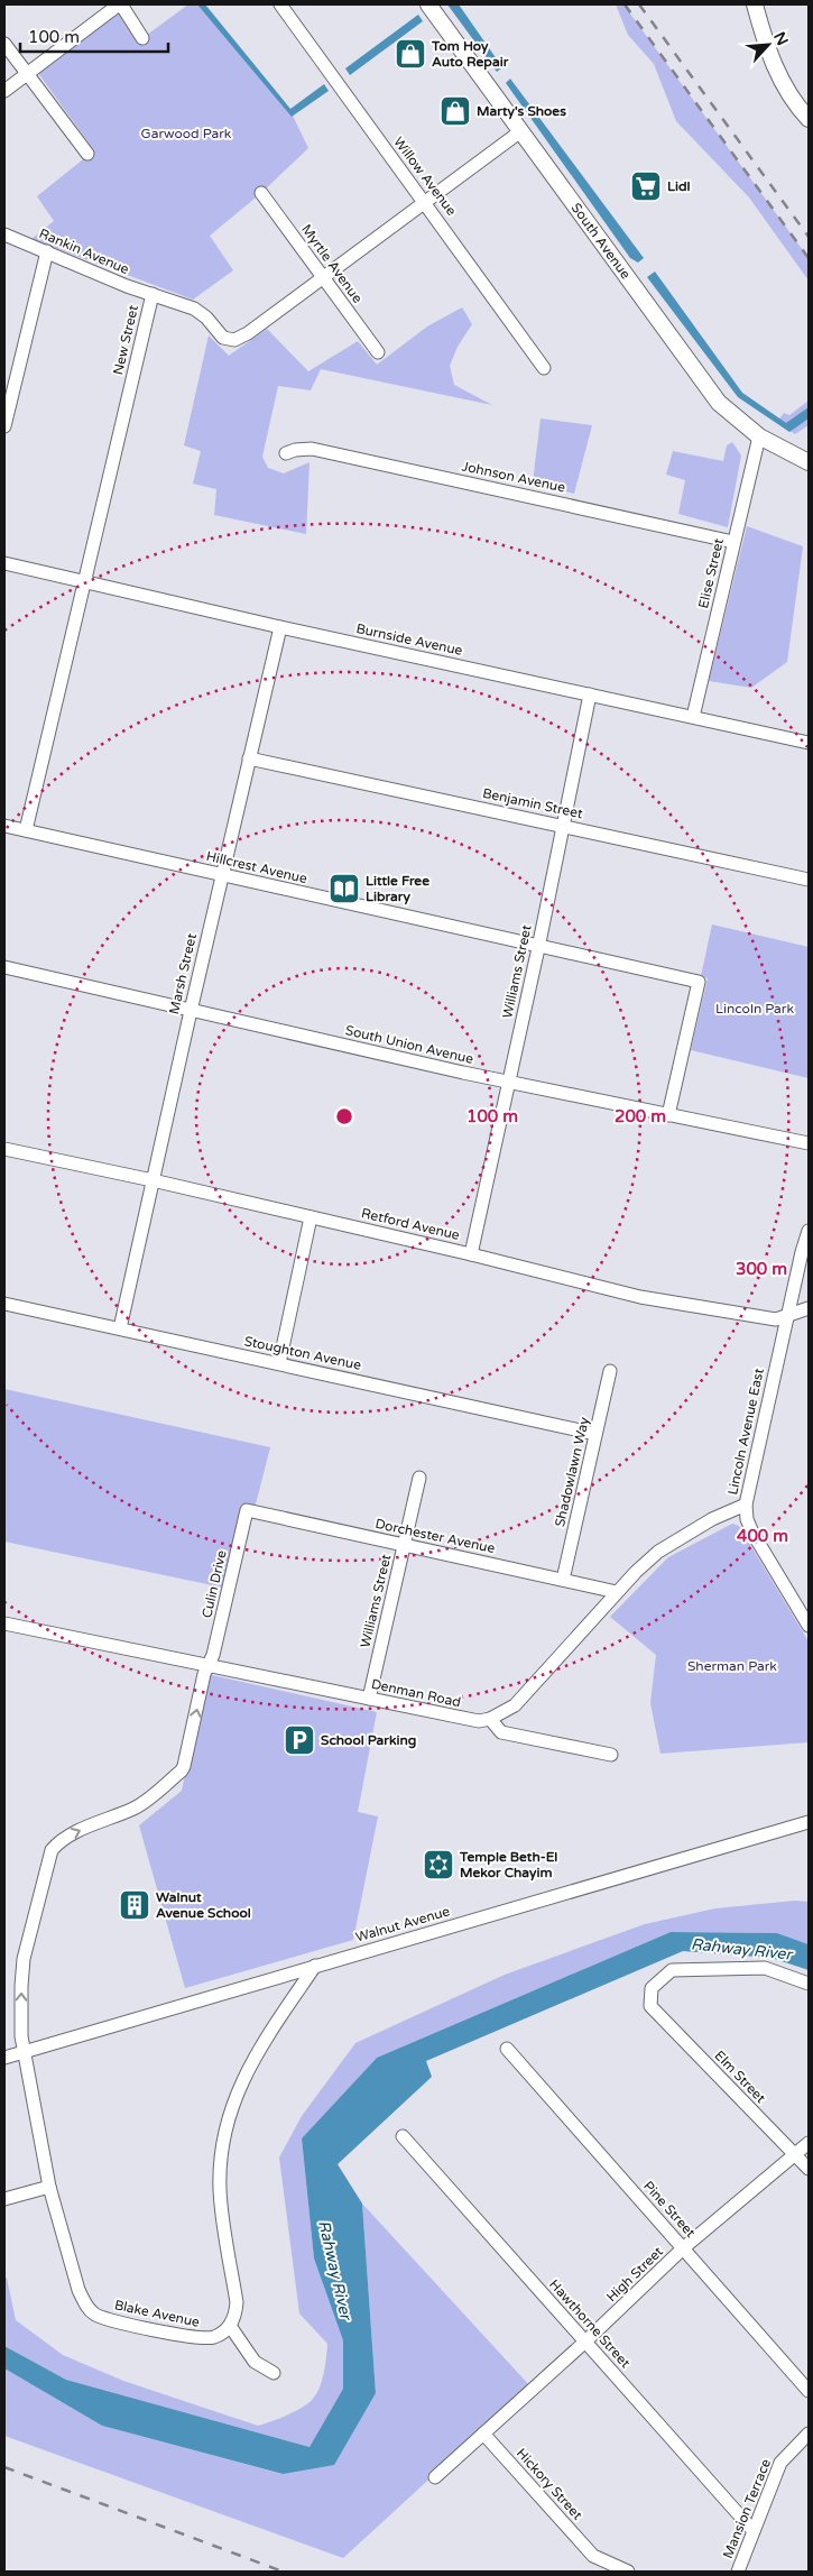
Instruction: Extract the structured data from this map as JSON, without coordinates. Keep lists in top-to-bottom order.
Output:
{
  "streets": {
    "main road": ["South Avenue"],
    "street": [
      "Willow Avenue",
      "Rankin Avenue",
      "Myrtle Avenue",
      "New Street",
      "Johnson Avenue",
      "Elise Street",
      "Burnside Avenue",
      "Benjamin Street",
      "Hillcrest Avenue",
      "Williams Street",
      "Marsh Street",
      "South Union Avenue",
      "Retford Avenue",
      "Stoughton Avenue",
      "Lincoln Avenue East",
      "Shadowlawn Way",
      "Dorchester Avenue",
      "Culin Drive",
      "Denman Road",
      "Walnut Avenue",
      "Elm Street",
      "Pine Street",
      "High Street",
      "Blake Avenue",
      "Hawthorne Street",
      "Hickory Street",
      "Mansion Terrace"
    ]
  },
  "crossings": [
    ["Willow Avenue", "New Street"],
    ["South Avenue", "New Street"],
    ["South Avenue", "Elise Street"],
    ["Rankin Avenue", "New Street"],
    ["Myrtle Avenue", "New Street"],
    ["New Street", "Burnside Avenue"],
    ["New Street", "Hillcrest Avenue"],
    ["Johnson Avenue", "Elise Street"],
    ["Elise Street", "Burnside Avenue"],
    ["Burnside Avenue", "Williams Street"],
    ["Burnside Avenue", "Marsh Street"],
    ["Benjamin Street", "Williams Street"],
    ["Benjamin Street", "Marsh Street"],
    ["Hillcrest Avenue", "Williams Street"],
    ["Hillcrest Avenue", "Marsh Street"],
    ["Hillcrest Avenue", "South Union Avenue"],
    ["Williams Street", "South Union Avenue"],
    ["Williams Street", "Retford Avenue"],
    ["Williams Street", "Dorchester Avenue"],
    ["Williams Street", "Denman Road"],
    ["Marsh Street", "South Union Avenue"],
    ["Marsh Street", "Retford Avenue"],
    ["Marsh Street", "Stoughton Avenue"],
    ["Retford Avenue", "Lincoln Avenue East"],
    ["Stoughton Avenue", "Shadowlawn Way"],
    ["Lincoln Avenue East", "Denman Road"],
    ["Shadowlawn Way", "Dorchester Avenue"],
    ["Dorchester Avenue", "Culin Drive"],
    ["Dorchester Avenue", "Denman Road"],
    ["Culin Drive", "Denman Road"],
    ["Culin Drive", "Walnut Avenue"],
    ["Culin Drive", "Blake Avenue"],
    ["Walnut Avenue", "Blake Avenue"],
    ["Elm Street", "High Street"],
    ["Pine Street", "High Street"],
    ["High Street", "Hawthorne Street"],
    ["High Street", "Hickory Street"],
    ["Hawthorne Street", "Mansion Terrace"]
  ],
  "one_way": ["Culin Drive"],
  "water": ["Rahway River"],
  "parks": ["Garwood Park", "Lincoln Park", "Sherman Park"],
  "places": {
    "shop": ["Tom Hoy Auto Repair", "Marty's Shoes"],
    "supermarket": ["Lidl"],
    "library": ["Little Free Library"],
    "parking": ["School Parking"],
    "synagogue": ["Temple Beth-El Mekor Chayim"],
    "building": ["Walnut Avenue School"]
  },
  "scale_bar": "100 m",
  "north": "top right",
  "rings": [
    "100 m",
    "200 m",
    "300 m",
    "400 m"
  ]
}
